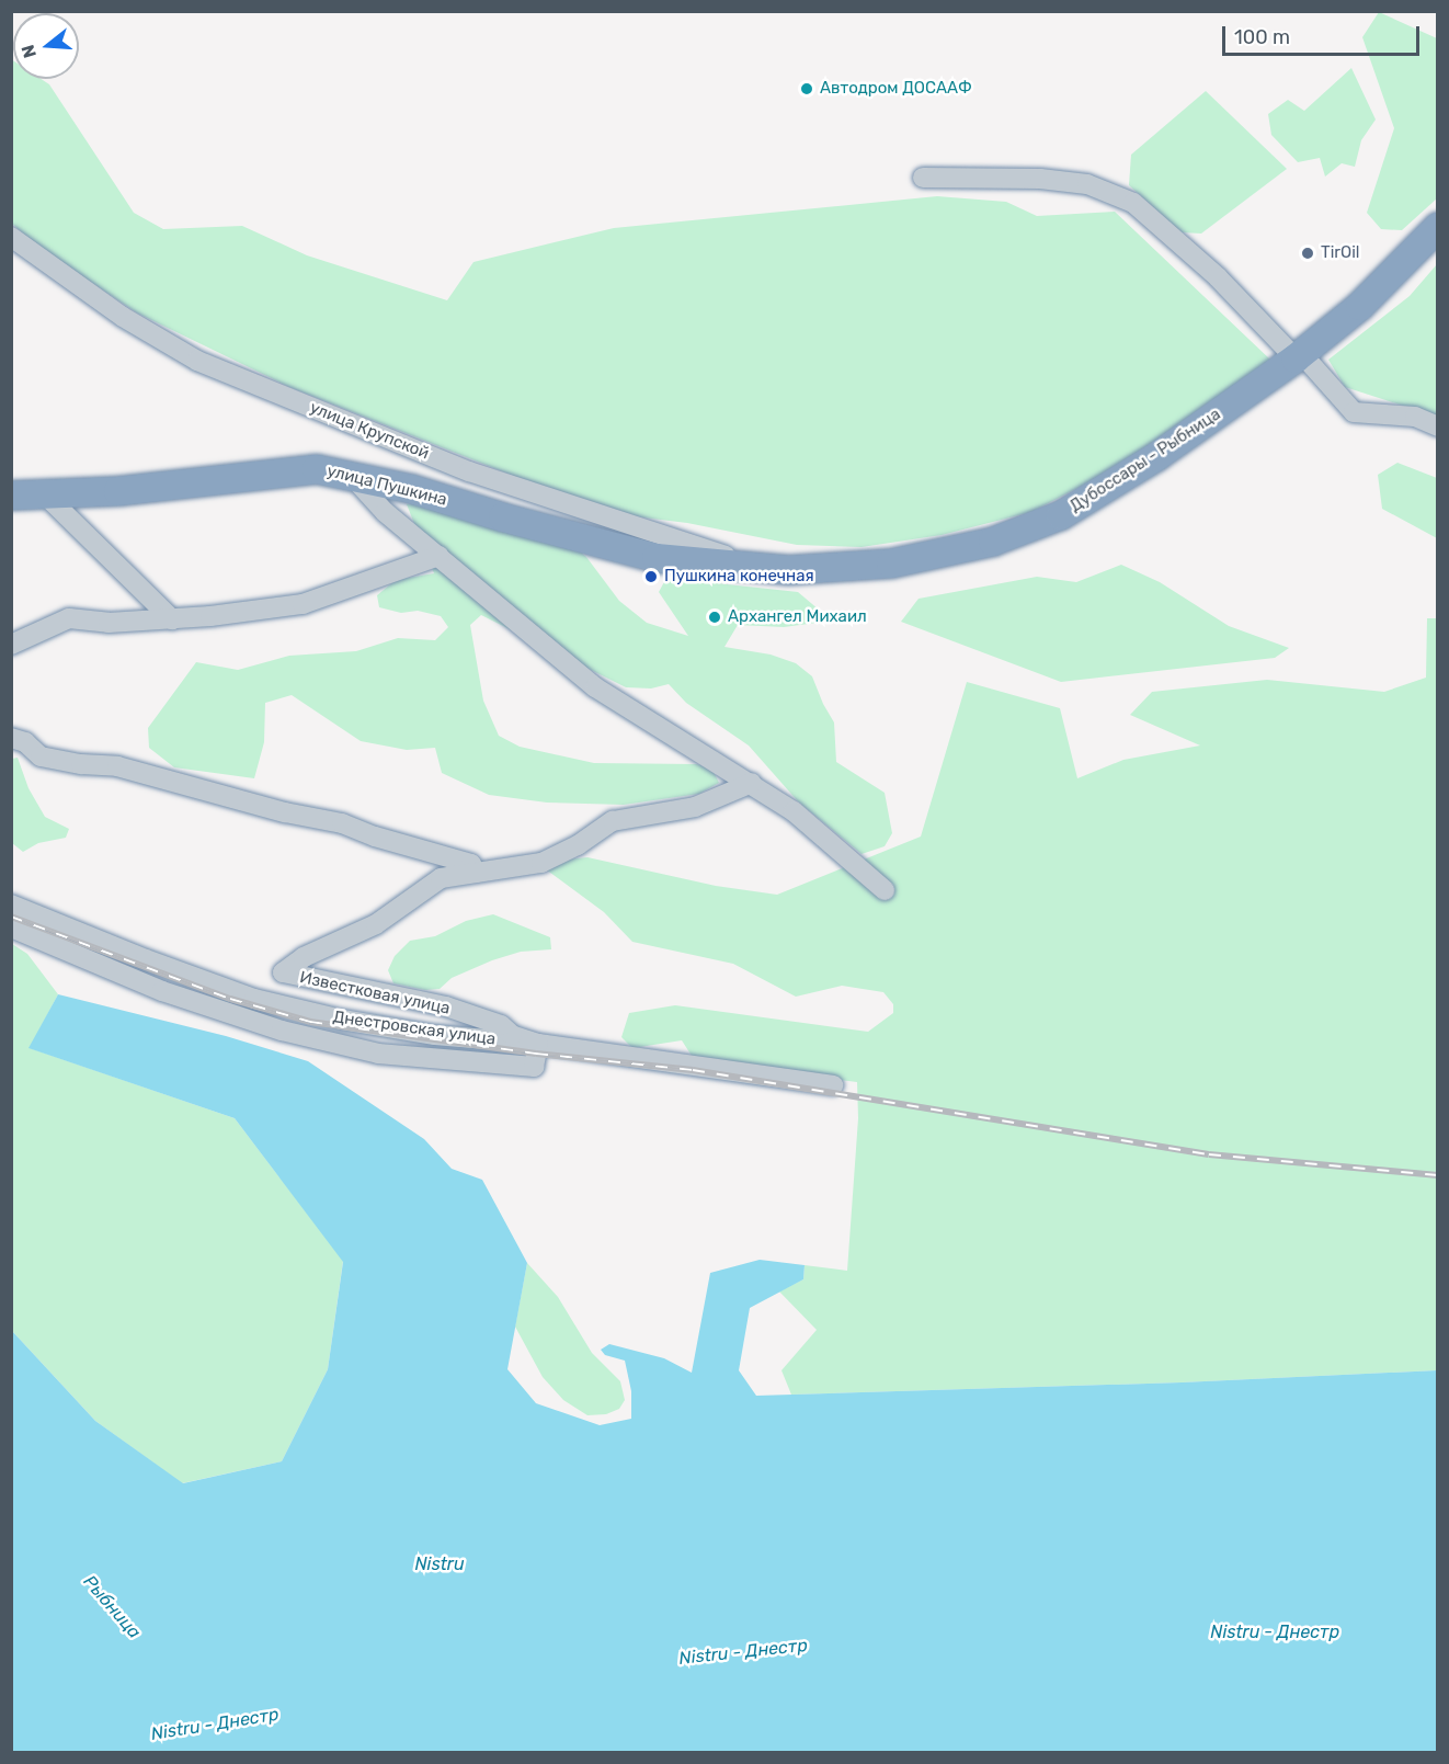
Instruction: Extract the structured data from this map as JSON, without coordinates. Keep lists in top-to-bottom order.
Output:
{
  "streets": {
    "highway": ["Дубоссары - Рыбница", "улица Пушкина"],
    "street": ["улица Крупской", "Известковая улица", "Днестровская улица"]
  },
  "crossings": [
    ["улица Крупской", "Дубоссары - Рыбница"],
    ["улица Крупской", "улица Пушкина"],
    ["Дубоссары - Рыбница", "улица Пушкина"],
    ["Известковая улица", "Днестровская улица"]
  ],
  "water": ["Nistru", "Рыбница", "Nistru - Днестр"],
  "places": [
    "Автодром ДОСААФ",
    "TirOil",
    "Пушкина конечная",
    "Архангел Михаил"
  ],
  "scale_bar": "100 m",
  "north": "left"
}
